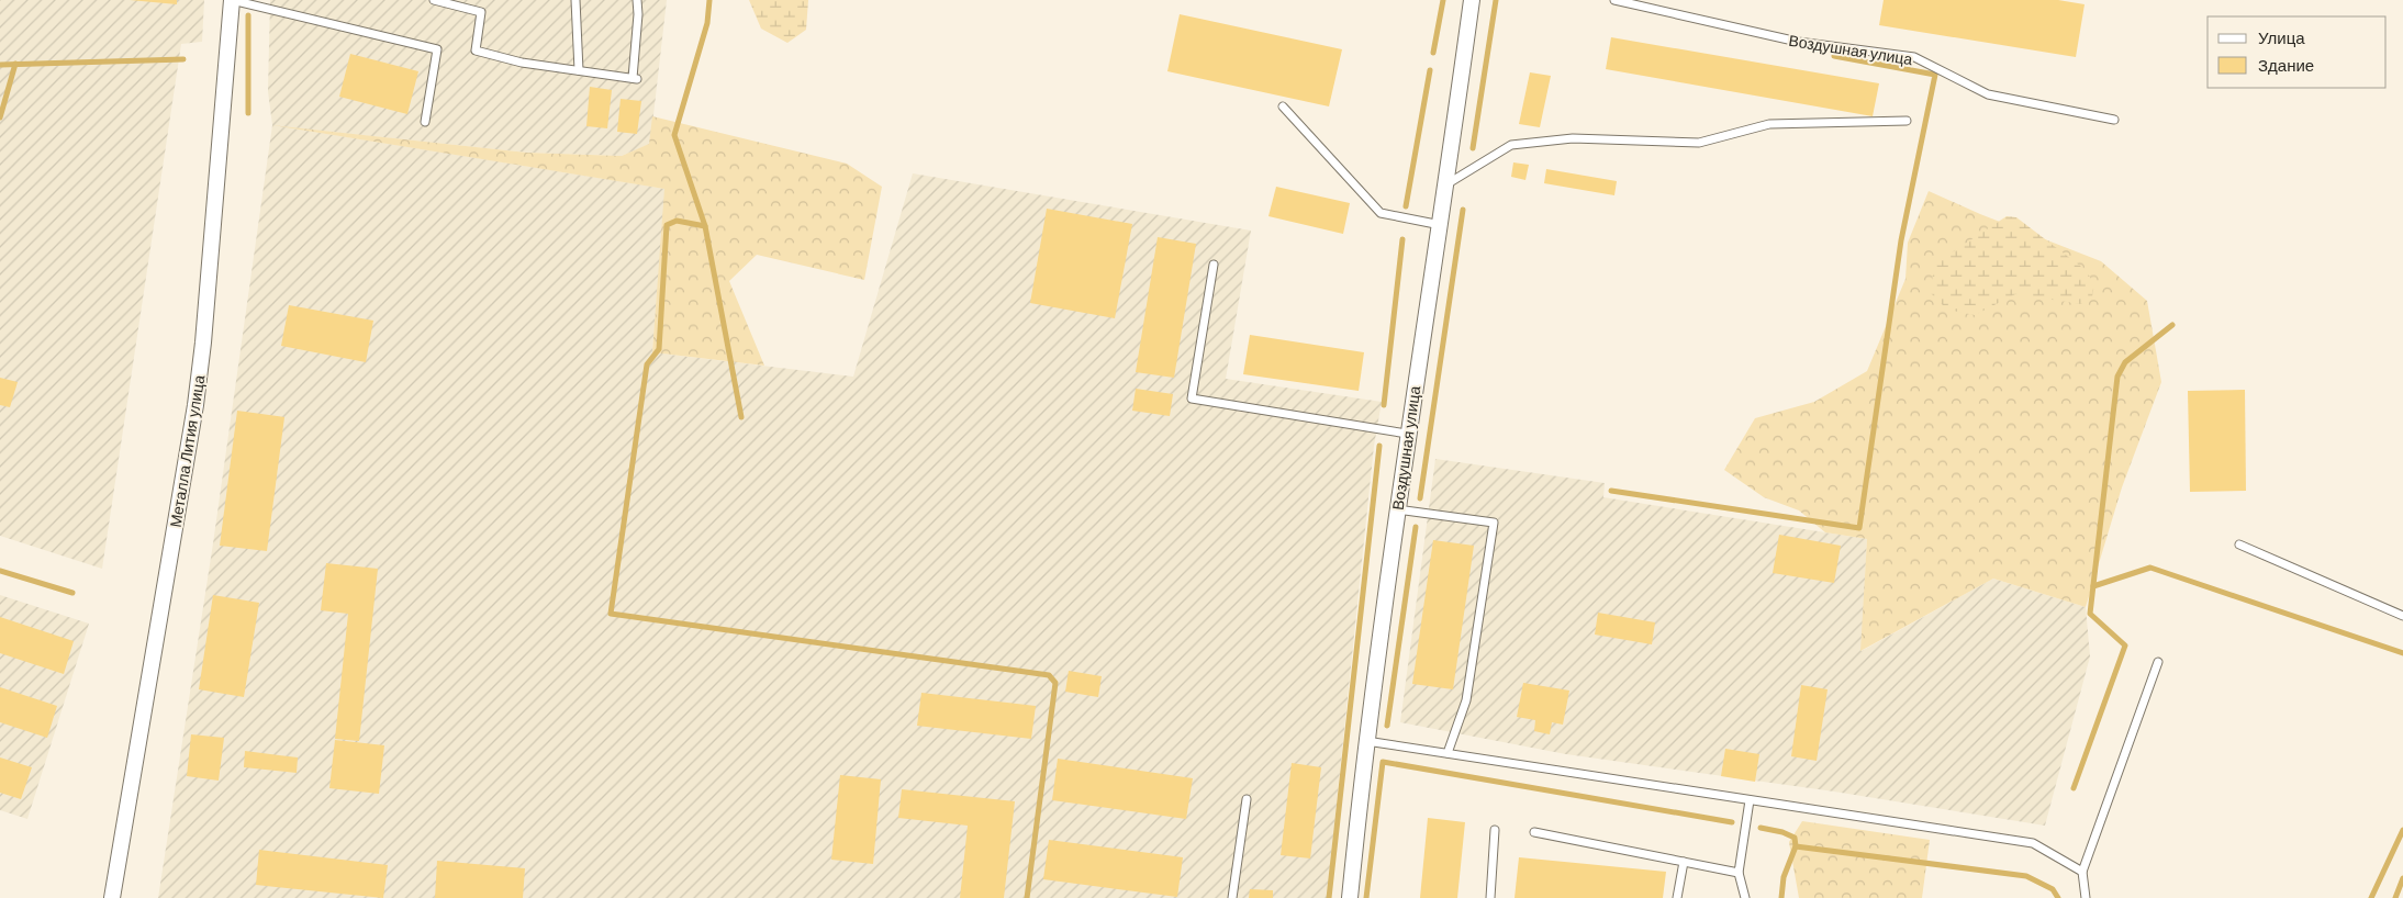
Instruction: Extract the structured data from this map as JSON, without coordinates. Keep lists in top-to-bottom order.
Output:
{
  "streets": {
    "street": ["Воздушная улица", "Металла Лития улица"]
  },
  "legend": ["Улица", "Здание"]
}
